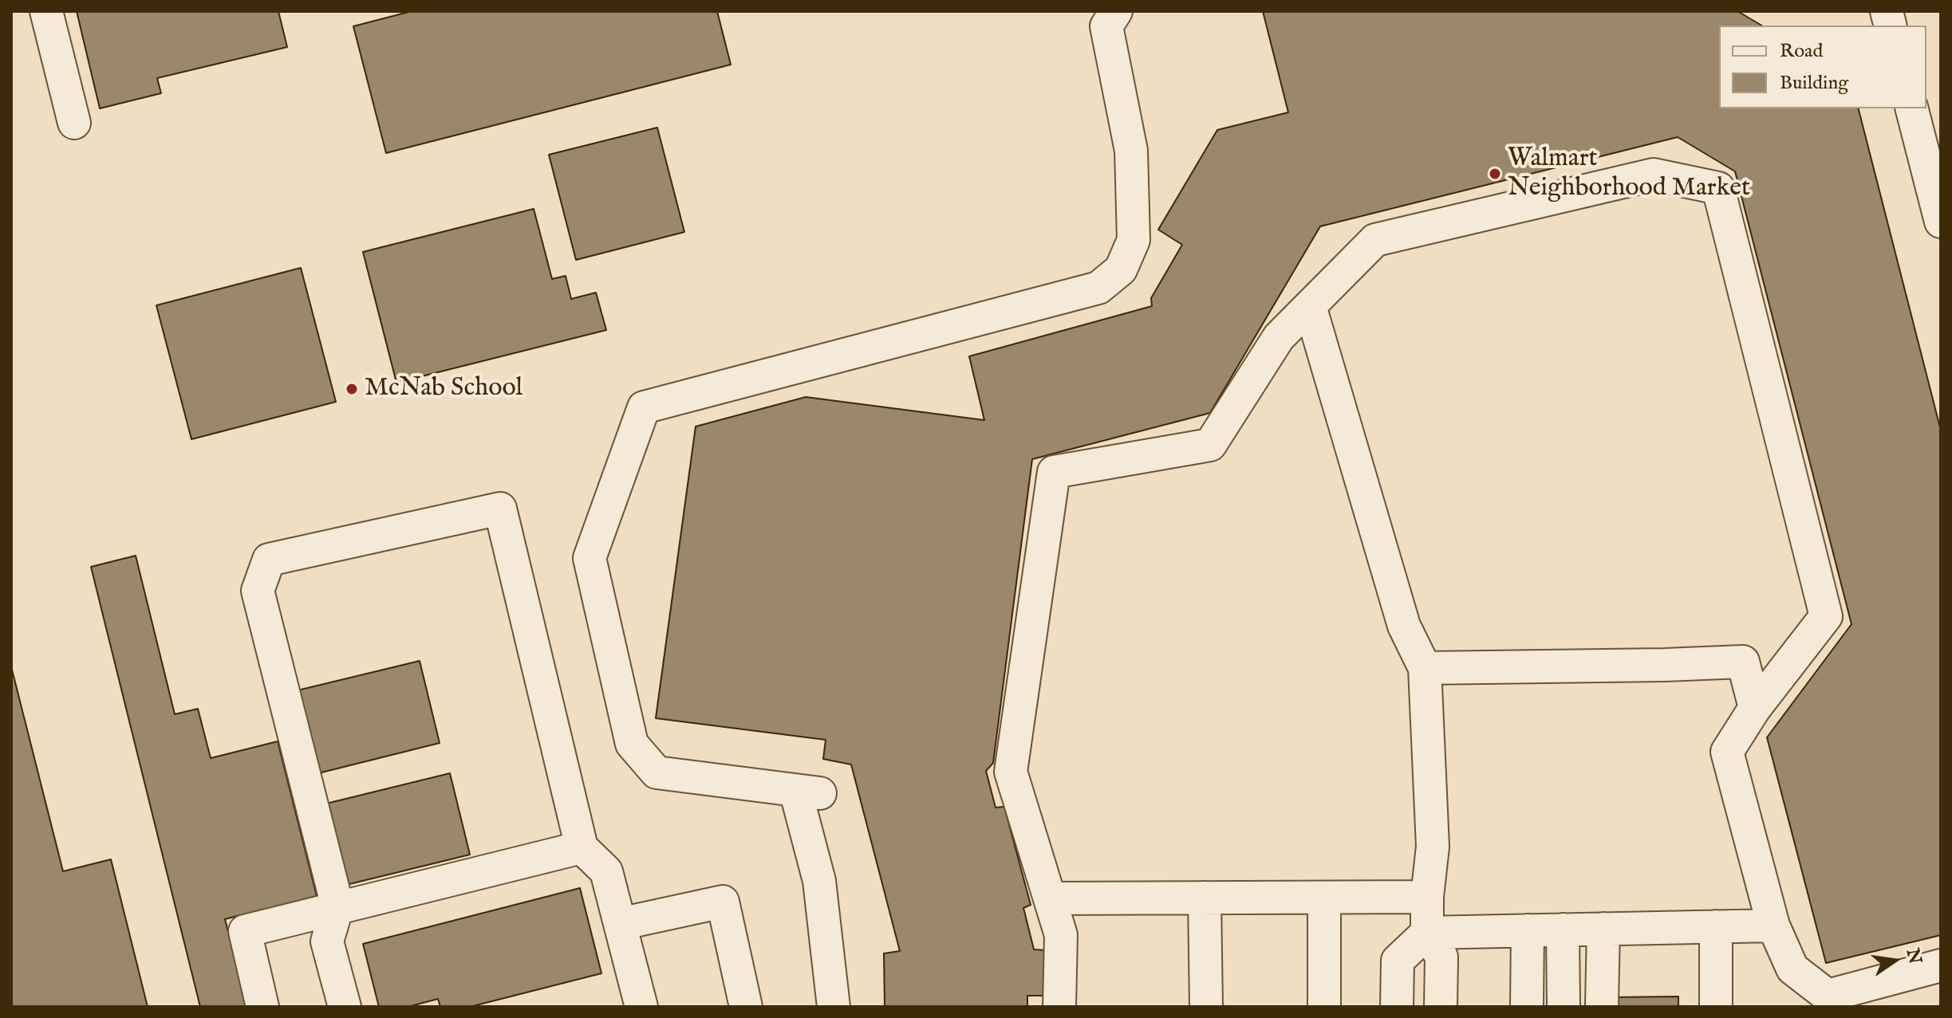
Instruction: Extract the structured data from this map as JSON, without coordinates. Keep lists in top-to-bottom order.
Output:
{
  "places": ["Walmart Neighborhood Market", "McNab School"],
  "legend": ["Road", "Building"],
  "north": "right"
}
